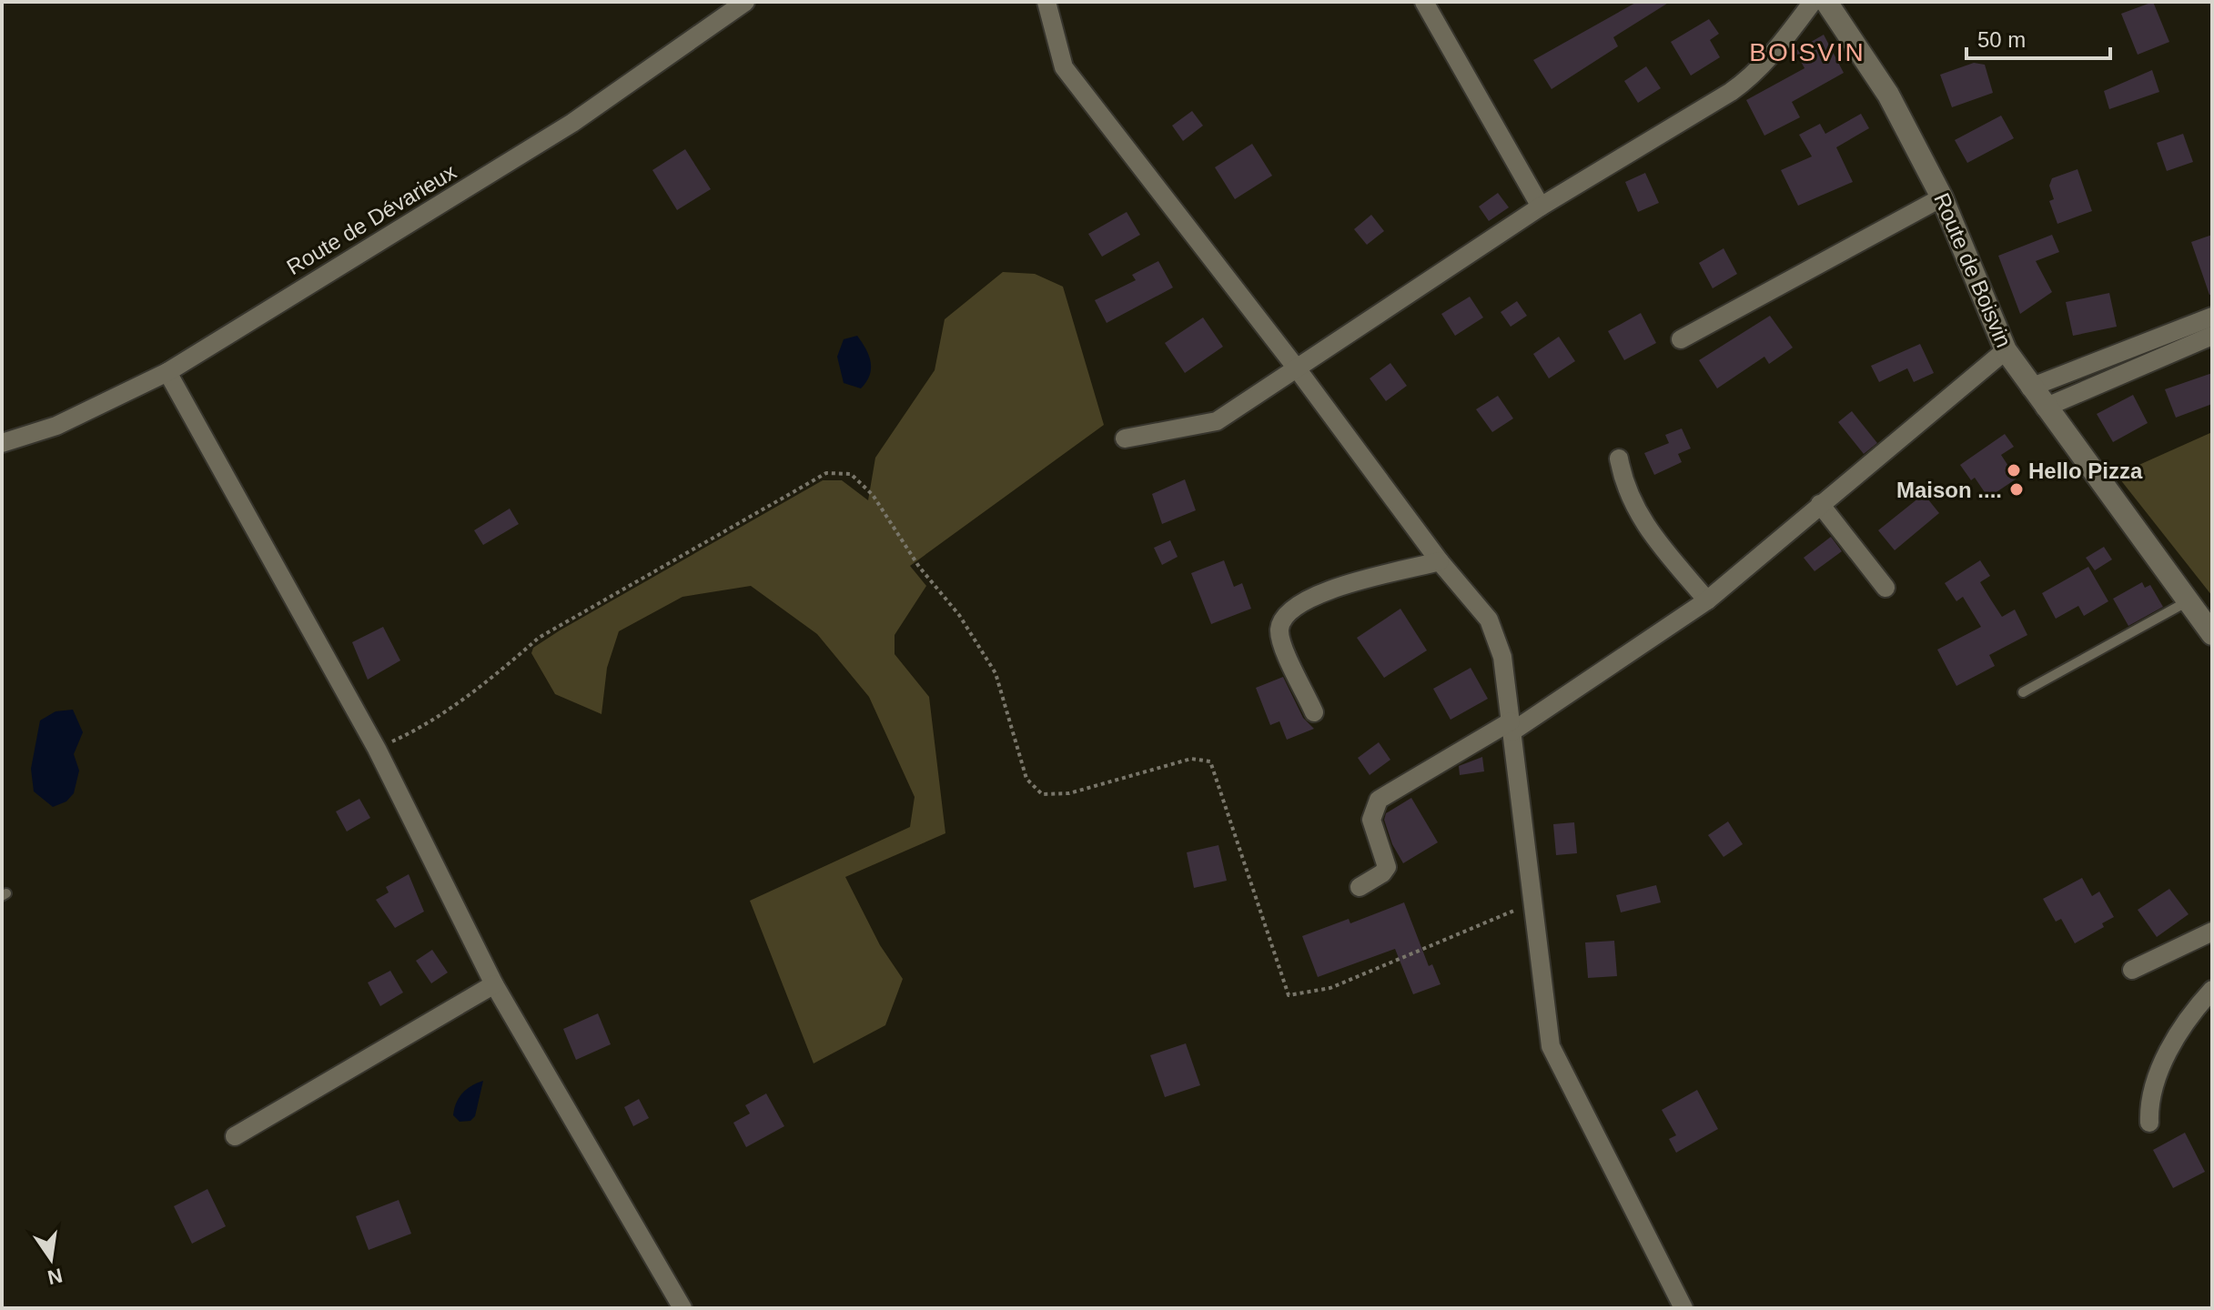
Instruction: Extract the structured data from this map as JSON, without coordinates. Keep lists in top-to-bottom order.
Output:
{
  "streets": {
    "main road": ["Route de Boisvin"],
    "street": ["Route de Dévarieux"]
  },
  "districts": ["BOISVIN"],
  "places": ["Hello Pizza", "Maison ...."],
  "scale_bar": "50 m",
  "north": "bottom"
}
